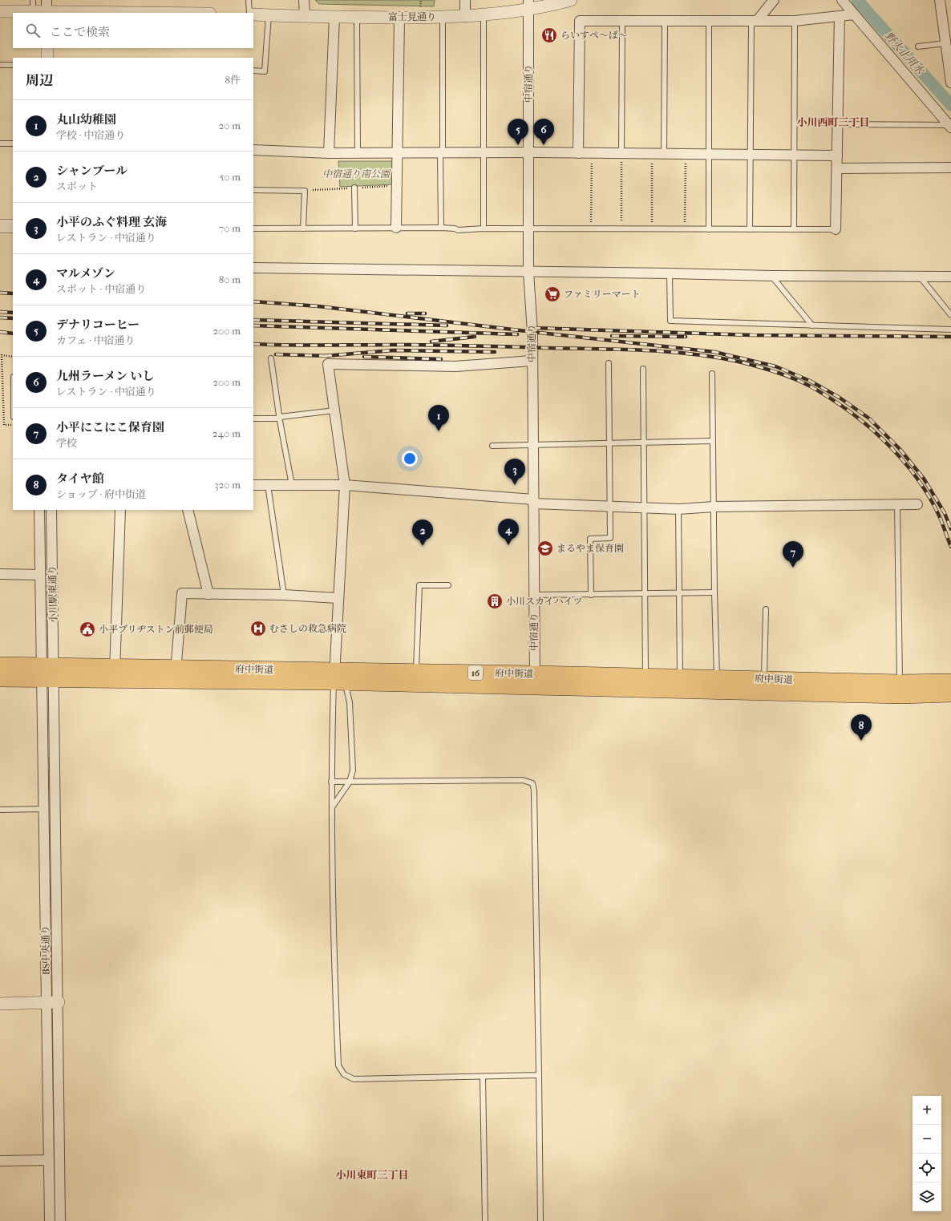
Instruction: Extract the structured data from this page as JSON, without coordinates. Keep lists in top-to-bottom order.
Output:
{
  "streets": {
    "main road": ["府中街道", "16"],
    "street": [
      "富士見通り",
      "中宿通り",
      "小川駅東通り",
      "BS中央通り"
    ]
  },
  "crossings": [
    ["富士見通り", "中宿通り"],
    ["中宿通り", "府中街道"],
    ["小川駅東通り", "府中街道"],
    ["小川駅東通り", "BS中央通り"],
    ["府中街道", "BS中央通り"]
  ],
  "districts": ["小川西町三丁目", "小川東町三丁目"],
  "water": ["野火止用水"],
  "parks": ["中宿通り南公園"],
  "places": {
    "restaurant": ["らいすぺ～ぱ～"],
    "supermarket": ["ファミリーマート"],
    "school or university": ["まるやま保育園"],
    "building": ["小川スカイハイツ"],
    "hospital": ["むさしの救急病院"],
    "public building": ["小平ブリヂストン前郵便局"]
  },
  "page": {
    "search": "ここで検索",
    "heading": ["周辺", "8件"],
    "list": [
      {
        "mark": "1",
        "name": "丸山幼稚園",
        "note": "学校 · 中宿通り",
        "value": "20 m"
      },
      {
        "mark": "2",
        "name": "シャンブール",
        "note": "スポット",
        "value": "50 m"
      },
      {
        "mark": "3",
        "name": "小平のふぐ料理 玄海",
        "note": "レストラン · 中宿通り",
        "value": "70 m"
      },
      {
        "mark": "4",
        "name": "マルメゾン",
        "note": "スポット · 中宿通り",
        "value": "80 m"
      },
      {
        "mark": "5",
        "name": "デナリコーヒー",
        "note": "カフェ · 中宿通り",
        "value": "200 m"
      },
      {
        "mark": "6",
        "name": "九州ラーメン いし",
        "note": "レストラン · 中宿通り",
        "value": "200 m"
      },
      {
        "mark": "7",
        "name": "小平にこにこ保育園",
        "note": "学校",
        "value": "240 m"
      },
      {
        "mark": "8",
        "name": "タイヤ館",
        "note": "ショップ · 府中街道",
        "value": "320 m"
      }
    ],
    "pins": [
      "5",
      "6",
      "1",
      "3",
      "4",
      "2",
      "7",
      "8"
    ],
    "map_buttons": ["+", "−"]
  }
}
